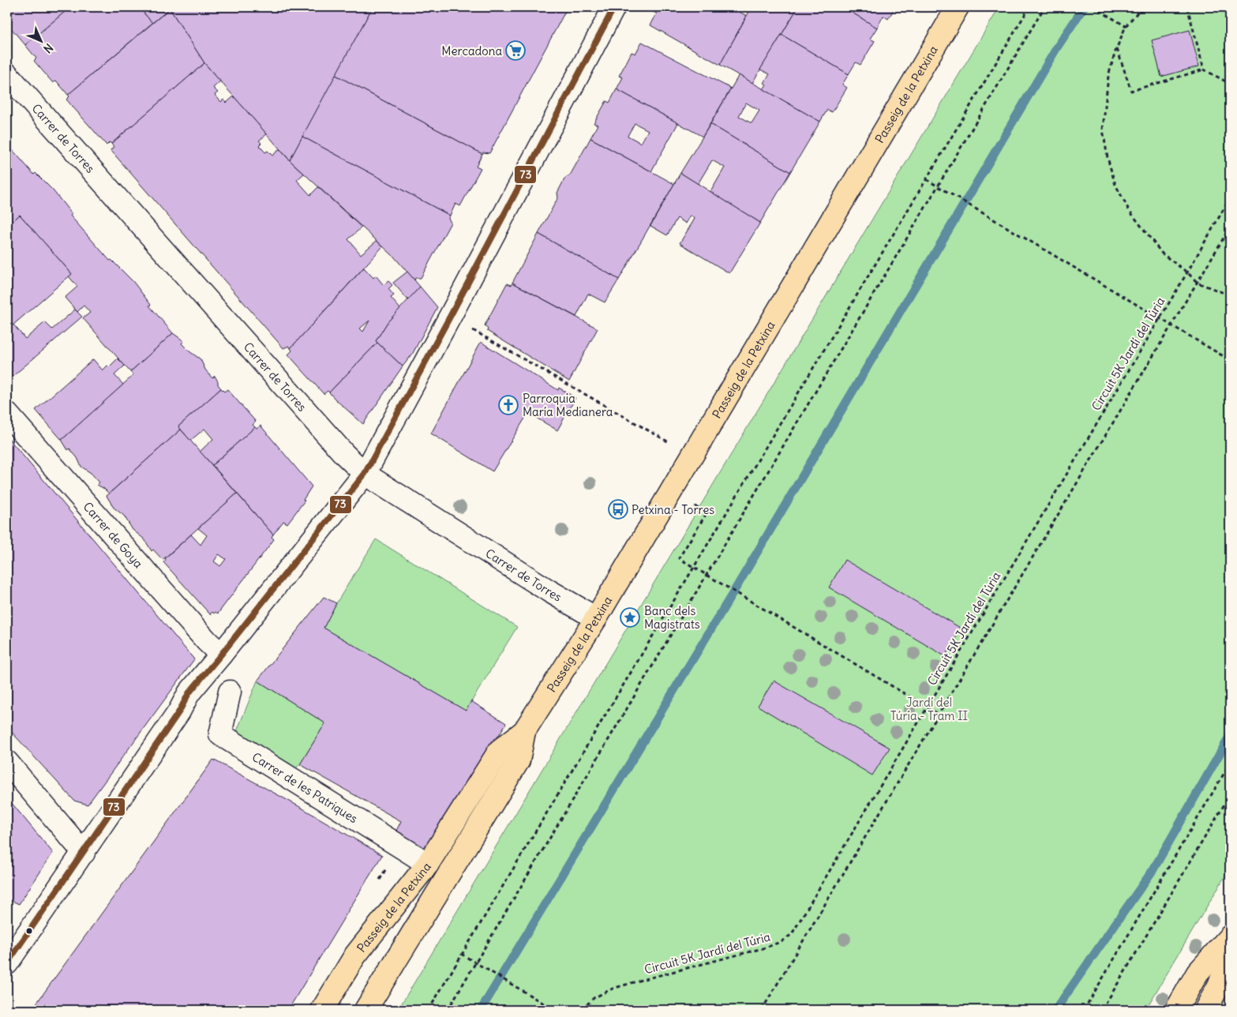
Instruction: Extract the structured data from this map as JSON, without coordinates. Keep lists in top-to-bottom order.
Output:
{
  "streets": {
    "main road": ["Passeig de la Petxina"],
    "street": ["Carrer de Torres", "Carrer de Goya", "Carrer de les Patriques"],
    "path": ["Circuit 5K Jardí del Túria"]
  },
  "crossings": [
    ["Passeig de la Petxina", "Carrer de Torres"],
    ["Passeig de la Petxina", "Carrer de les Patriques"]
  ],
  "parks": ["Jardí del Túria - Tram II"],
  "places": {
    "supermarket": ["Mercadona"],
    "church": ["Parroquia María Medianera"],
    "bus stop": ["Petxina - Torres"],
    "place": ["Banc dels Magistrats"]
  },
  "lines": ["transit line 73"],
  "north": "bottom right"
}
